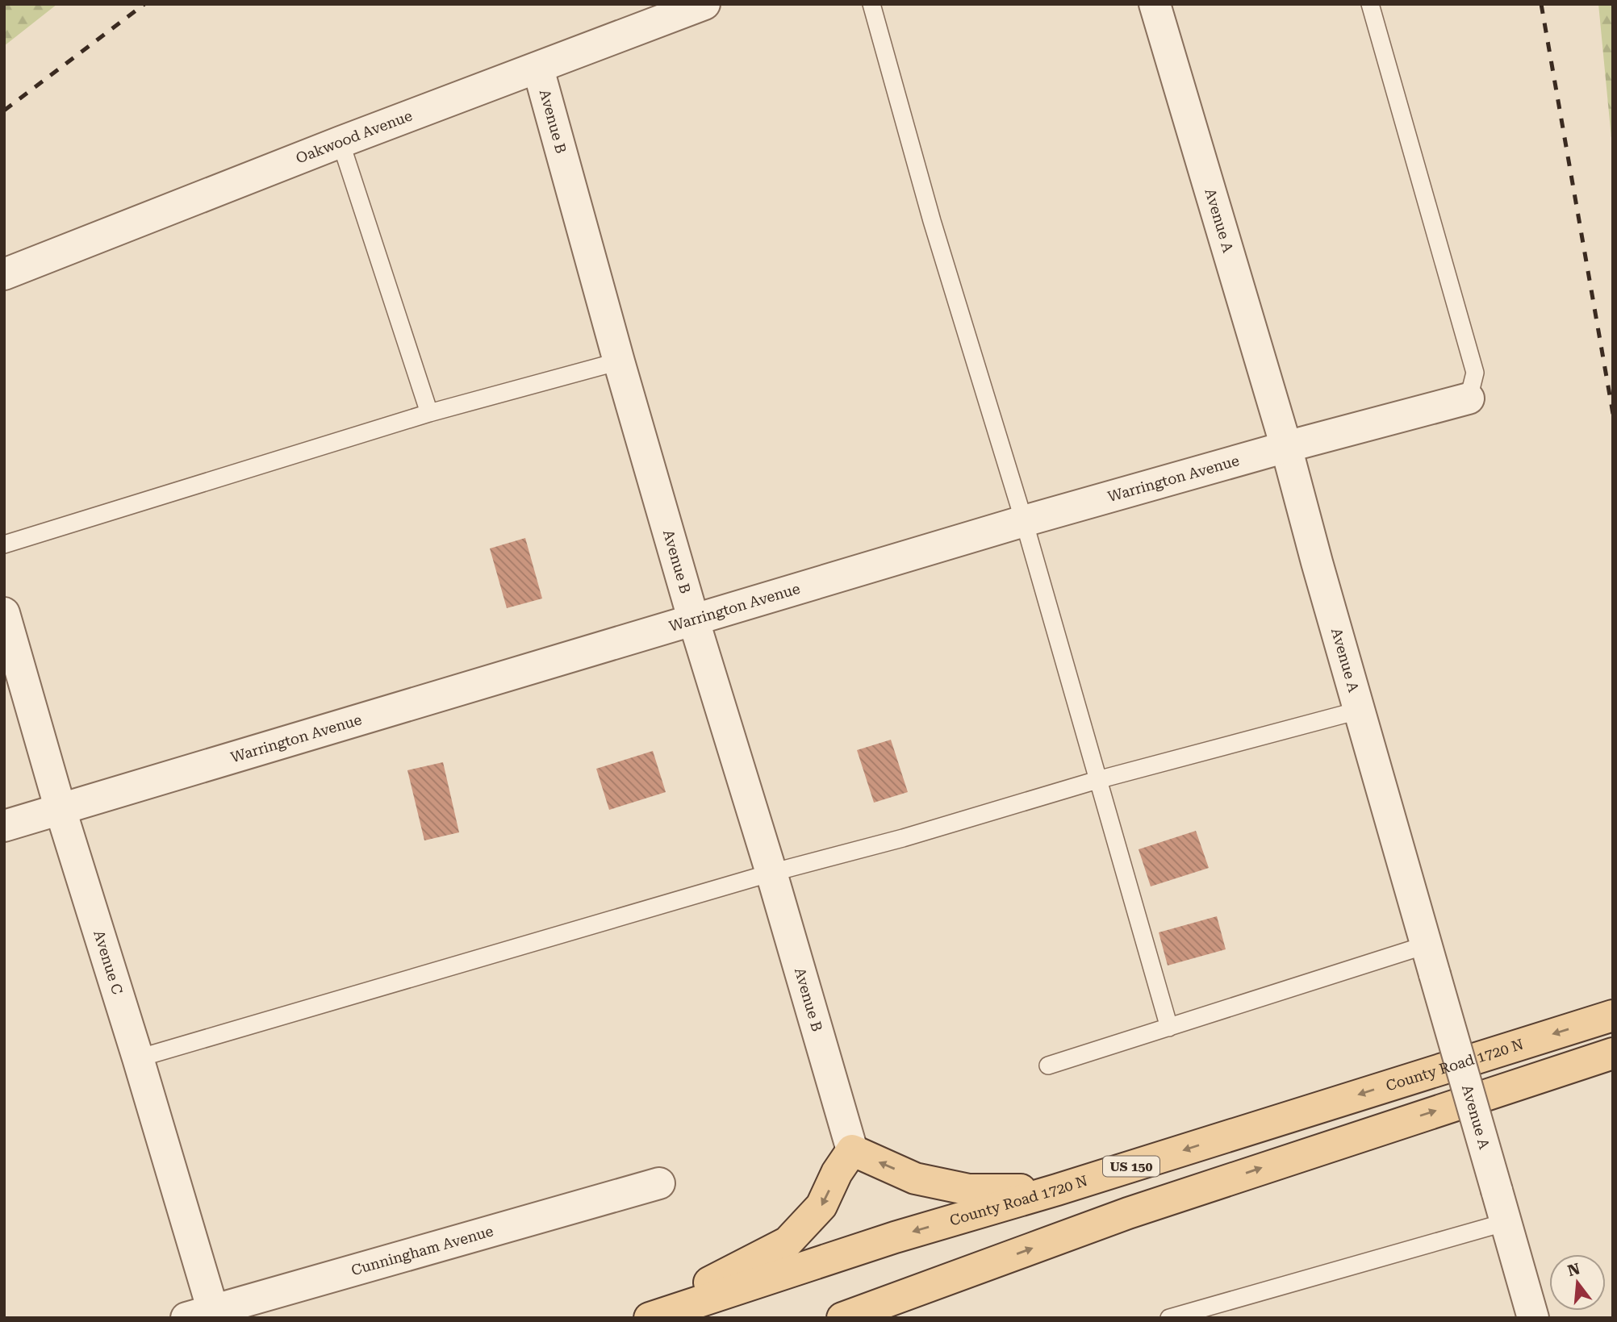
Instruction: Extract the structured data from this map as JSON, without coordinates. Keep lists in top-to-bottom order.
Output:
{
  "streets": {
    "main road": ["County Road 1720 N", "US 150"],
    "street": [
      "Avenue B",
      "Oakwood Avenue",
      "Avenue A",
      "Warrington Avenue",
      "Avenue C",
      "Cunningham Avenue"
    ]
  },
  "crossings": [
    ["Avenue B", "Oakwood Avenue"],
    ["Avenue B", "Warrington Avenue"],
    ["Avenue A", "Warrington Avenue"],
    ["Warrington Avenue", "Avenue C"],
    ["Avenue C", "Cunningham Avenue"]
  ],
  "north": "top"
}
